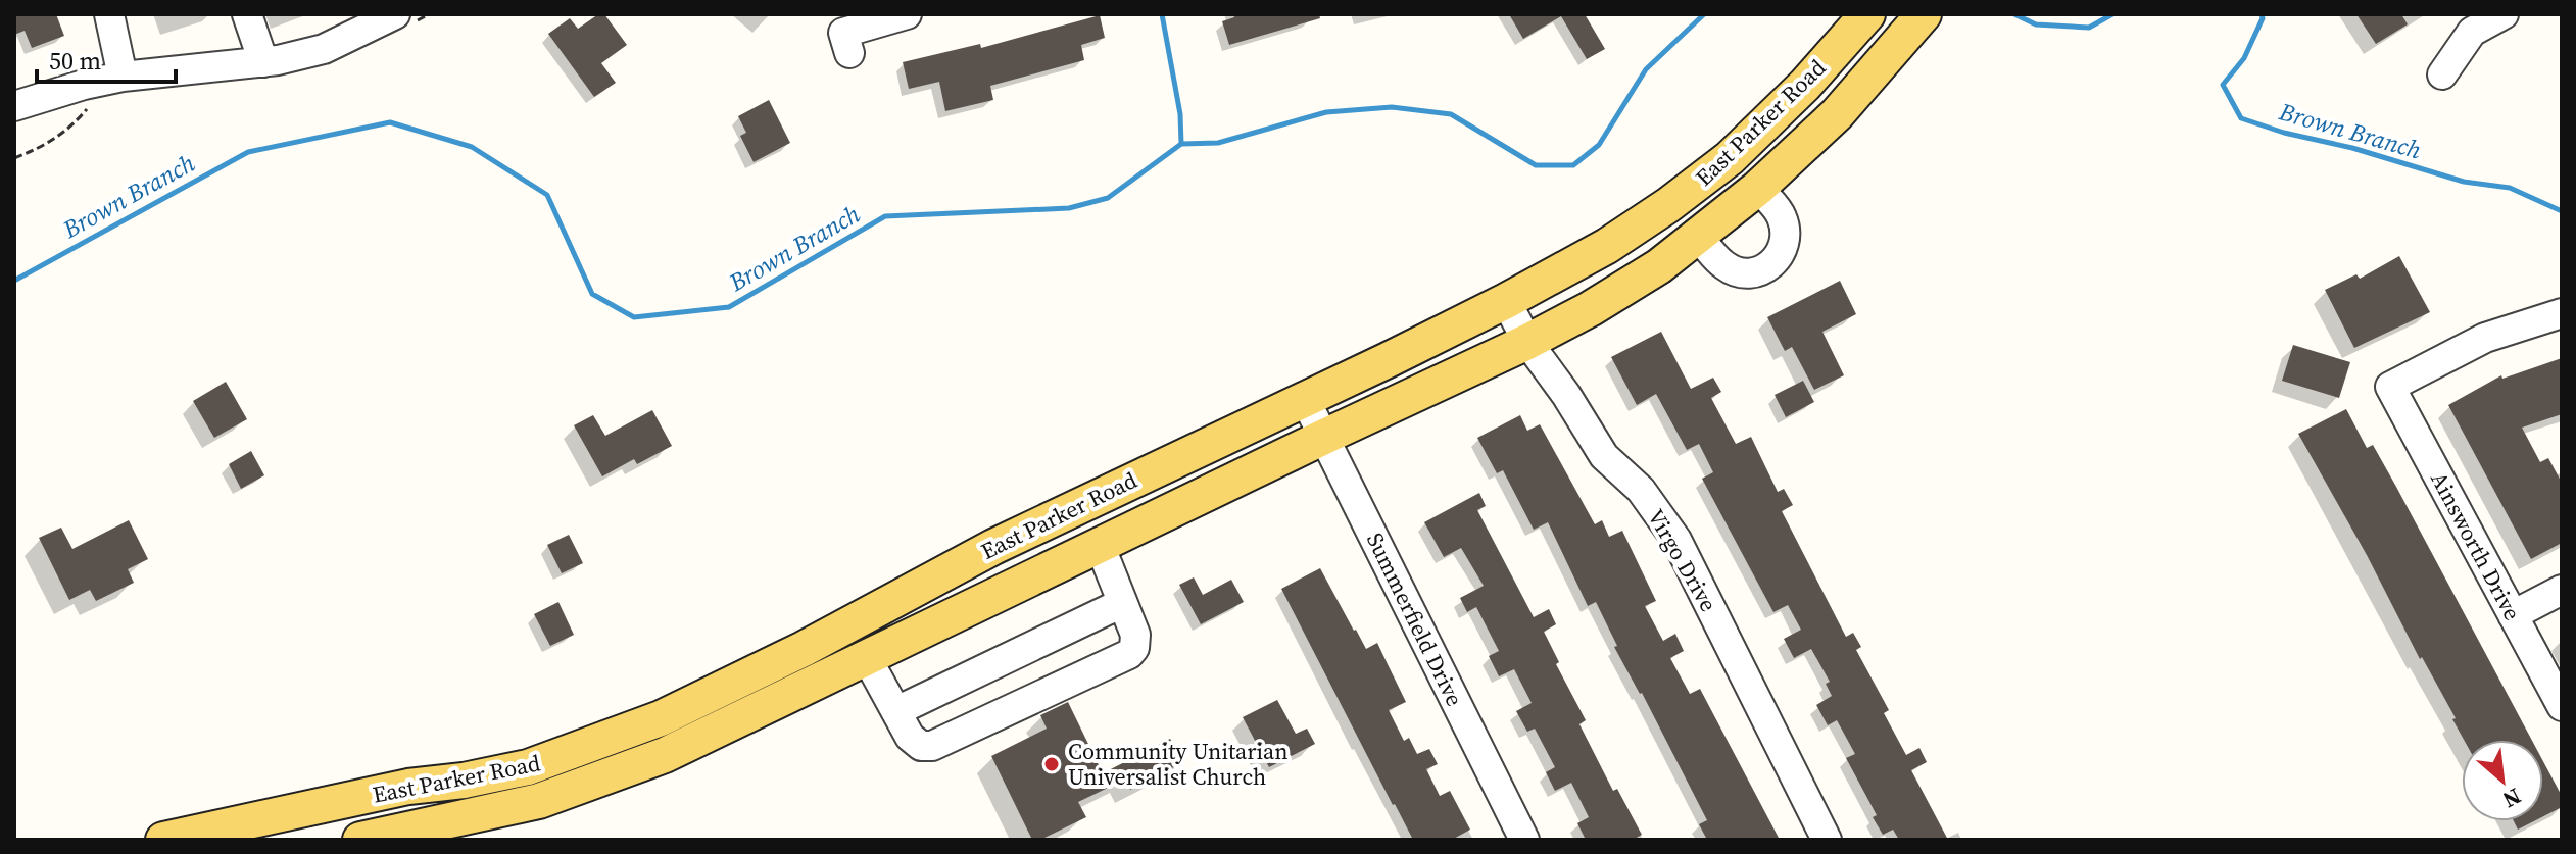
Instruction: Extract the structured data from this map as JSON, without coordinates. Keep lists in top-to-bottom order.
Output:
{
  "streets": {
    "main road": ["East Parker Road"],
    "street": ["Ainsworth Drive", "Virgo Drive", "Summerfield Drive"]
  },
  "crossings": [
    ["East Parker Road", "Virgo Drive"],
    ["East Parker Road", "Summerfield Drive"]
  ],
  "water": ["Brown Branch"],
  "places": ["Community Unitarian Universalist Church"],
  "scale_bar": "50 m",
  "north": "bottom right"
}
